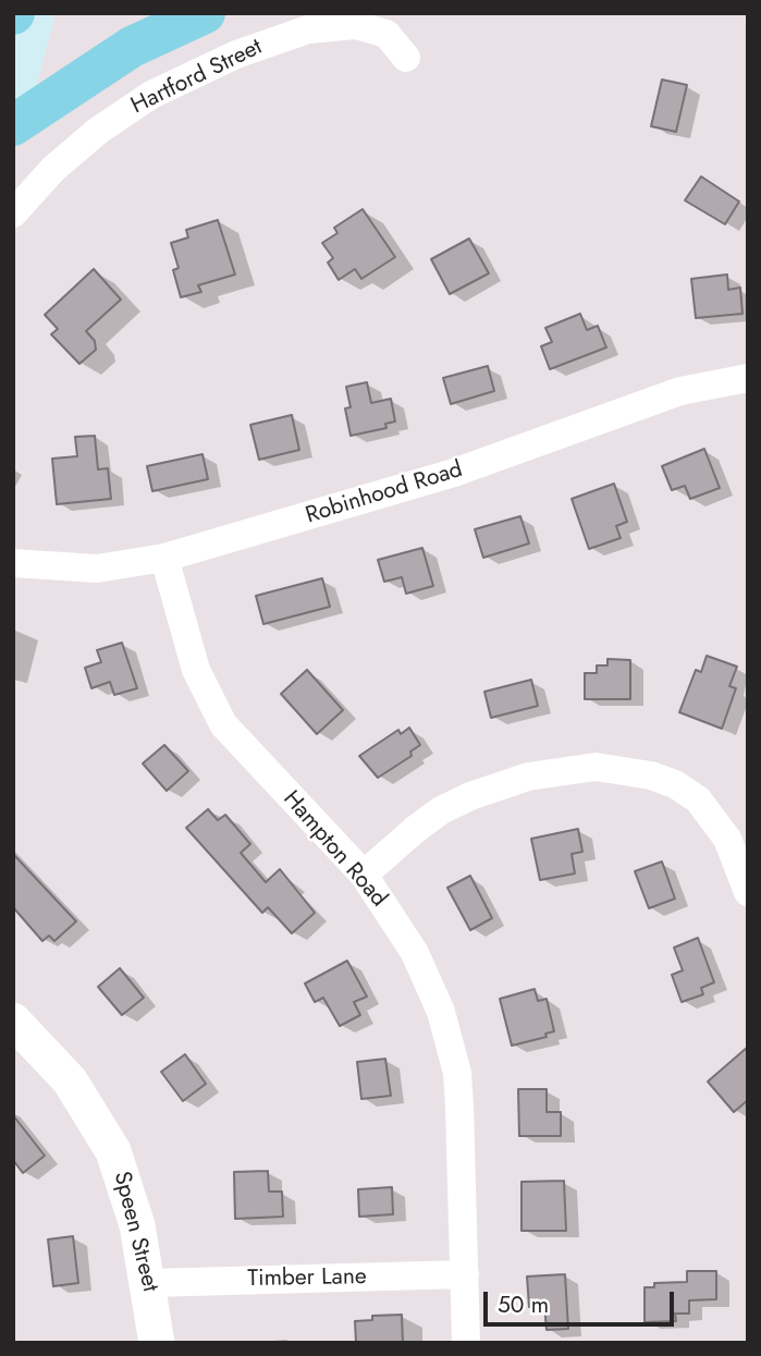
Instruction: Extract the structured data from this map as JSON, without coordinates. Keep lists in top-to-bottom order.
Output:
{
  "streets": {
    "street": [
      "Hartford Street",
      "Robinhood Road",
      "Hampton Road",
      "Speen Street",
      "Timber Lane"
    ]
  },
  "crossings": [
    ["Robinhood Road", "Hampton Road"],
    ["Hampton Road", "Timber Lane"],
    ["Speen Street", "Timber Lane"]
  ],
  "scale_bar": "50 m"
}
